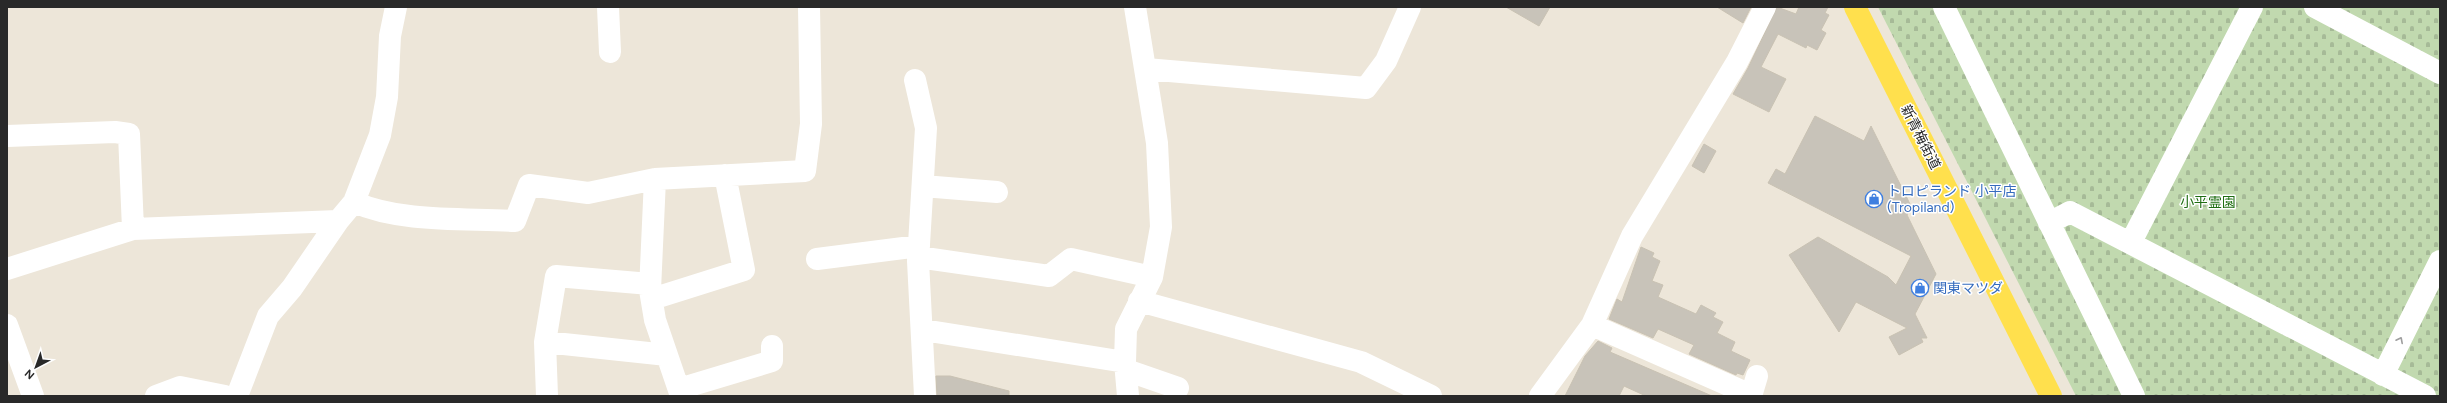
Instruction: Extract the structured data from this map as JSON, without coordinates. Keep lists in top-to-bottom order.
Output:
{
  "streets": {
    "main road": ["新青梅街道"]
  },
  "parks": ["小平霊園"],
  "places": {
    "shop": ["トロピランド 小平店 (Tropiland)", "関東マツダ"]
  },
  "north": "bottom left"
}
